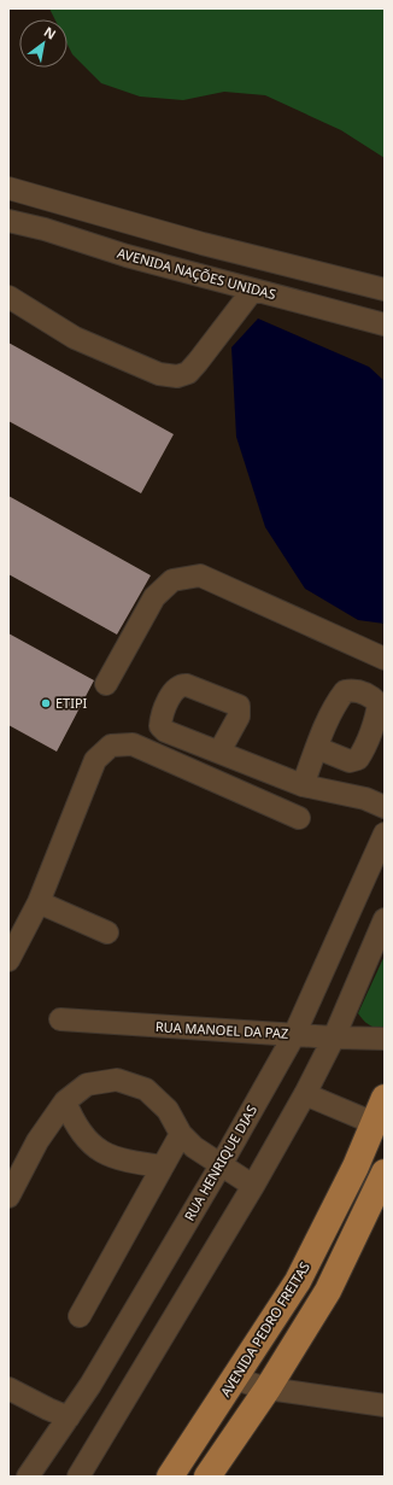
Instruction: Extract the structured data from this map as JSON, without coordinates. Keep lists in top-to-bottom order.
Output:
{
  "streets": {
    "main road": ["AVENIDA PEDRO FREITAS"],
    "street": ["AVENIDA NAÇÕES UNIDAS", "RUA MANOEL DA PAZ", "RUA HENRIQUE DIAS"]
  },
  "crossings": [
    ["RUA MANOEL DA PAZ", "RUA HENRIQUE DIAS"]
  ],
  "places": ["ETIPI"],
  "north": "top right"
}
